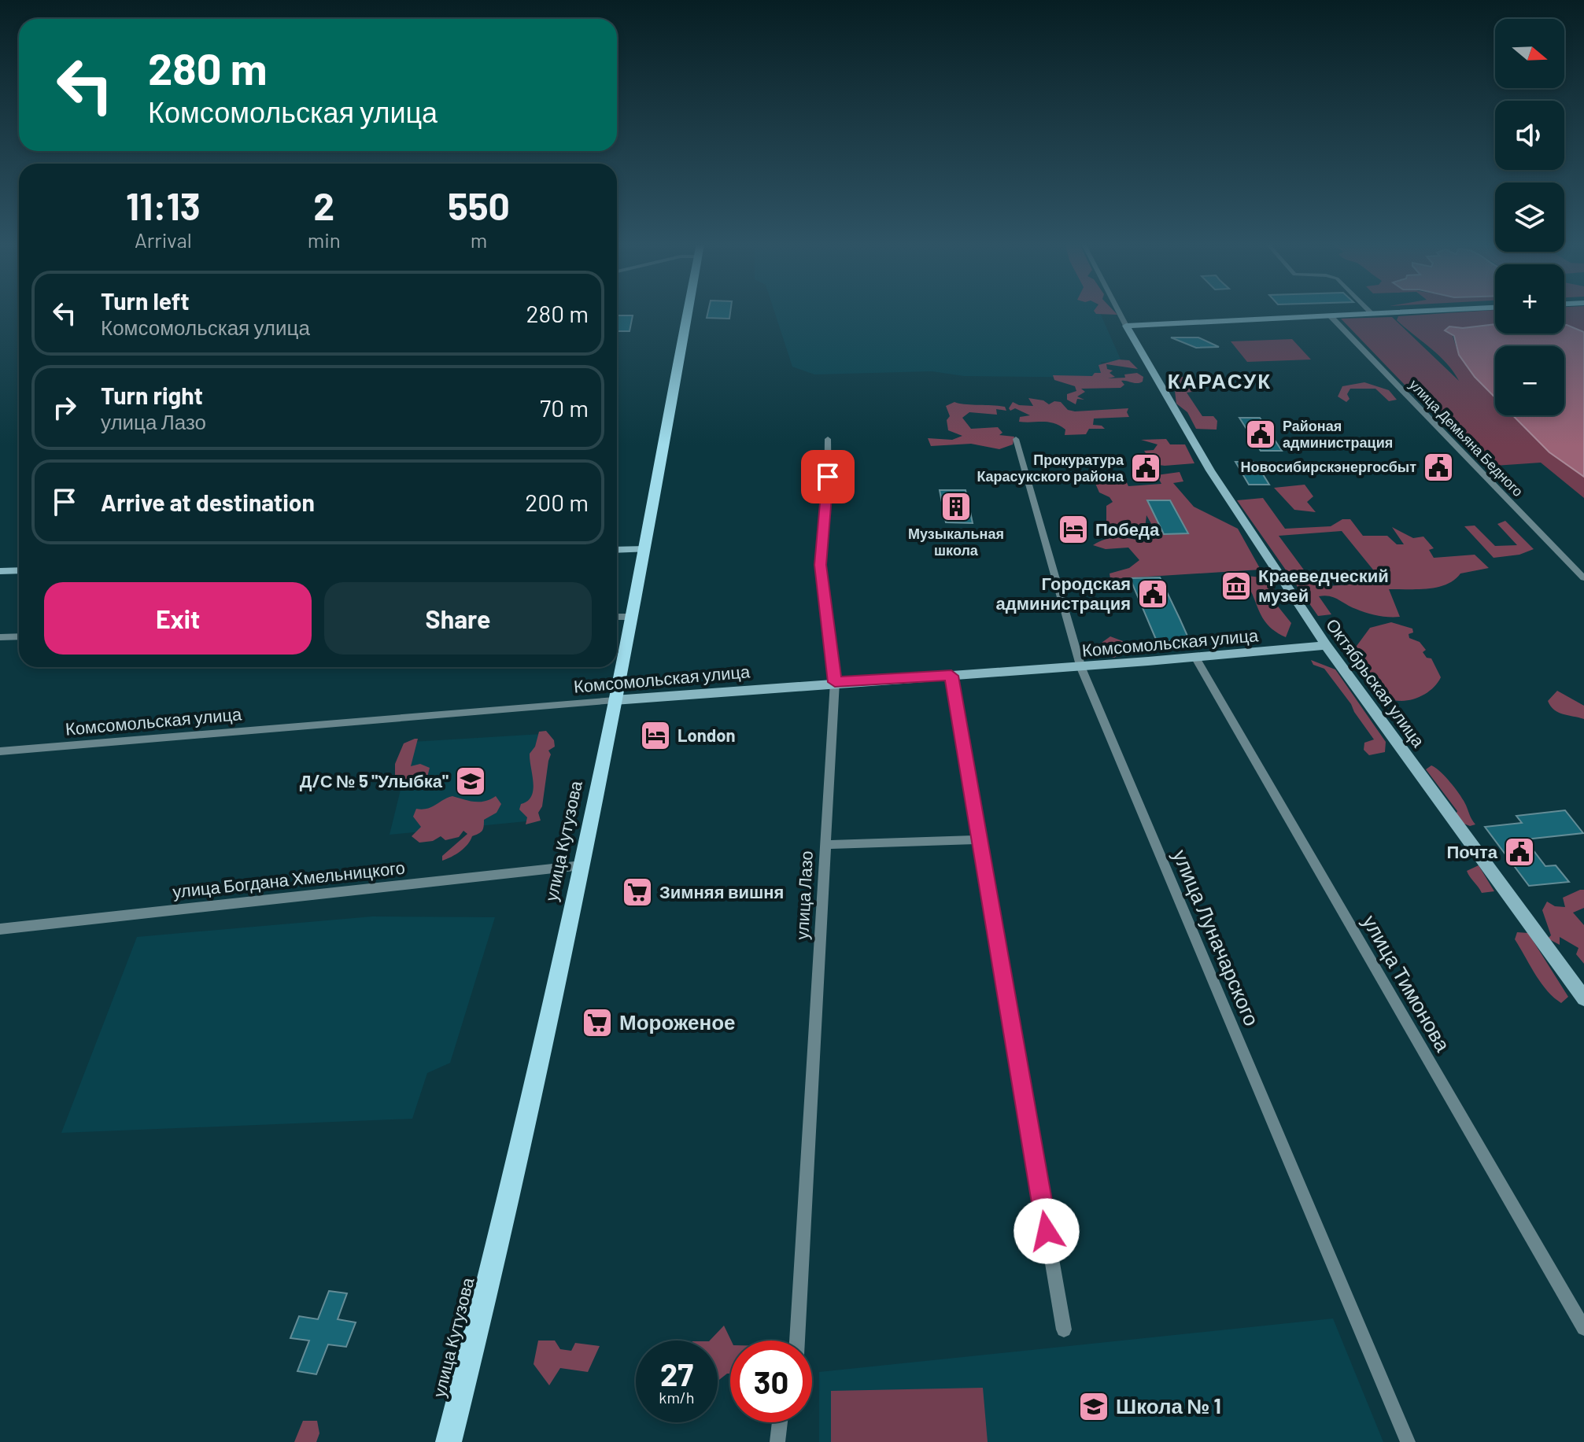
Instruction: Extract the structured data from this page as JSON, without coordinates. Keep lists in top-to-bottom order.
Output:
{
  "streets": {
    "main road": ["улица Кутузова"],
    "street": [
      "улица Демьяна Бедного",
      "Комсомольская улица",
      "Октябрьская улица",
      "улица Богдана Хмельницкого",
      "улица Лазо",
      "улица Луначарского",
      "улица Тимонова"
    ]
  },
  "crossings": [
    ["Комсомольская улица", "Октябрьская улица"],
    ["Комсомольская улица", "улица Кутузова"],
    ["Комсомольская улица", "улица Лазо"],
    ["Комсомольская улица", "улица Луначарского"],
    ["Комсомольская улица", "улица Тимонова"],
    ["улица Кутузова", "улица Богдана Хмельницкого"]
  ],
  "districts": ["КАРАСУК"],
  "places": {
    "public building": [
      "Районая администрация",
      "Новосибирскэнергосбыт",
      "Прокуратура Карасукского района",
      "Городская администрация",
      "Почта"
    ],
    "building": ["Музыкальная школа"],
    "hotel": ["Победа", "London"],
    "museum": ["Краеведческий музей"],
    "school or university": ["Д/С № 5 \"Улыбка\"", "Школа № 1"],
    "supermarket": ["Зимняя вишня", "Мороженое"]
  },
  "north": "right",
  "page": {
    "map_buttons": ["+", "−"],
    "turn": ["280 m", "Комсомольская улица"],
    "eta": [
      "11:13",
      "Arrival",
      "2",
      "min",
      "550",
      "m"
    ],
    "list": [
      {
        "name": "Turn left",
        "note": "Комсомольская улица",
        "value": "280 m"
      },
      {
        "name": "Turn right",
        "note": "улица Лазо",
        "value": "70 m"
      },
      {
        "name": "Arrive at destination",
        "value": "200 m"
      }
    ],
    "buttons": ["Exit", "Share"],
    "speed": "27 km/h",
    "limit": "30"
  }
}
